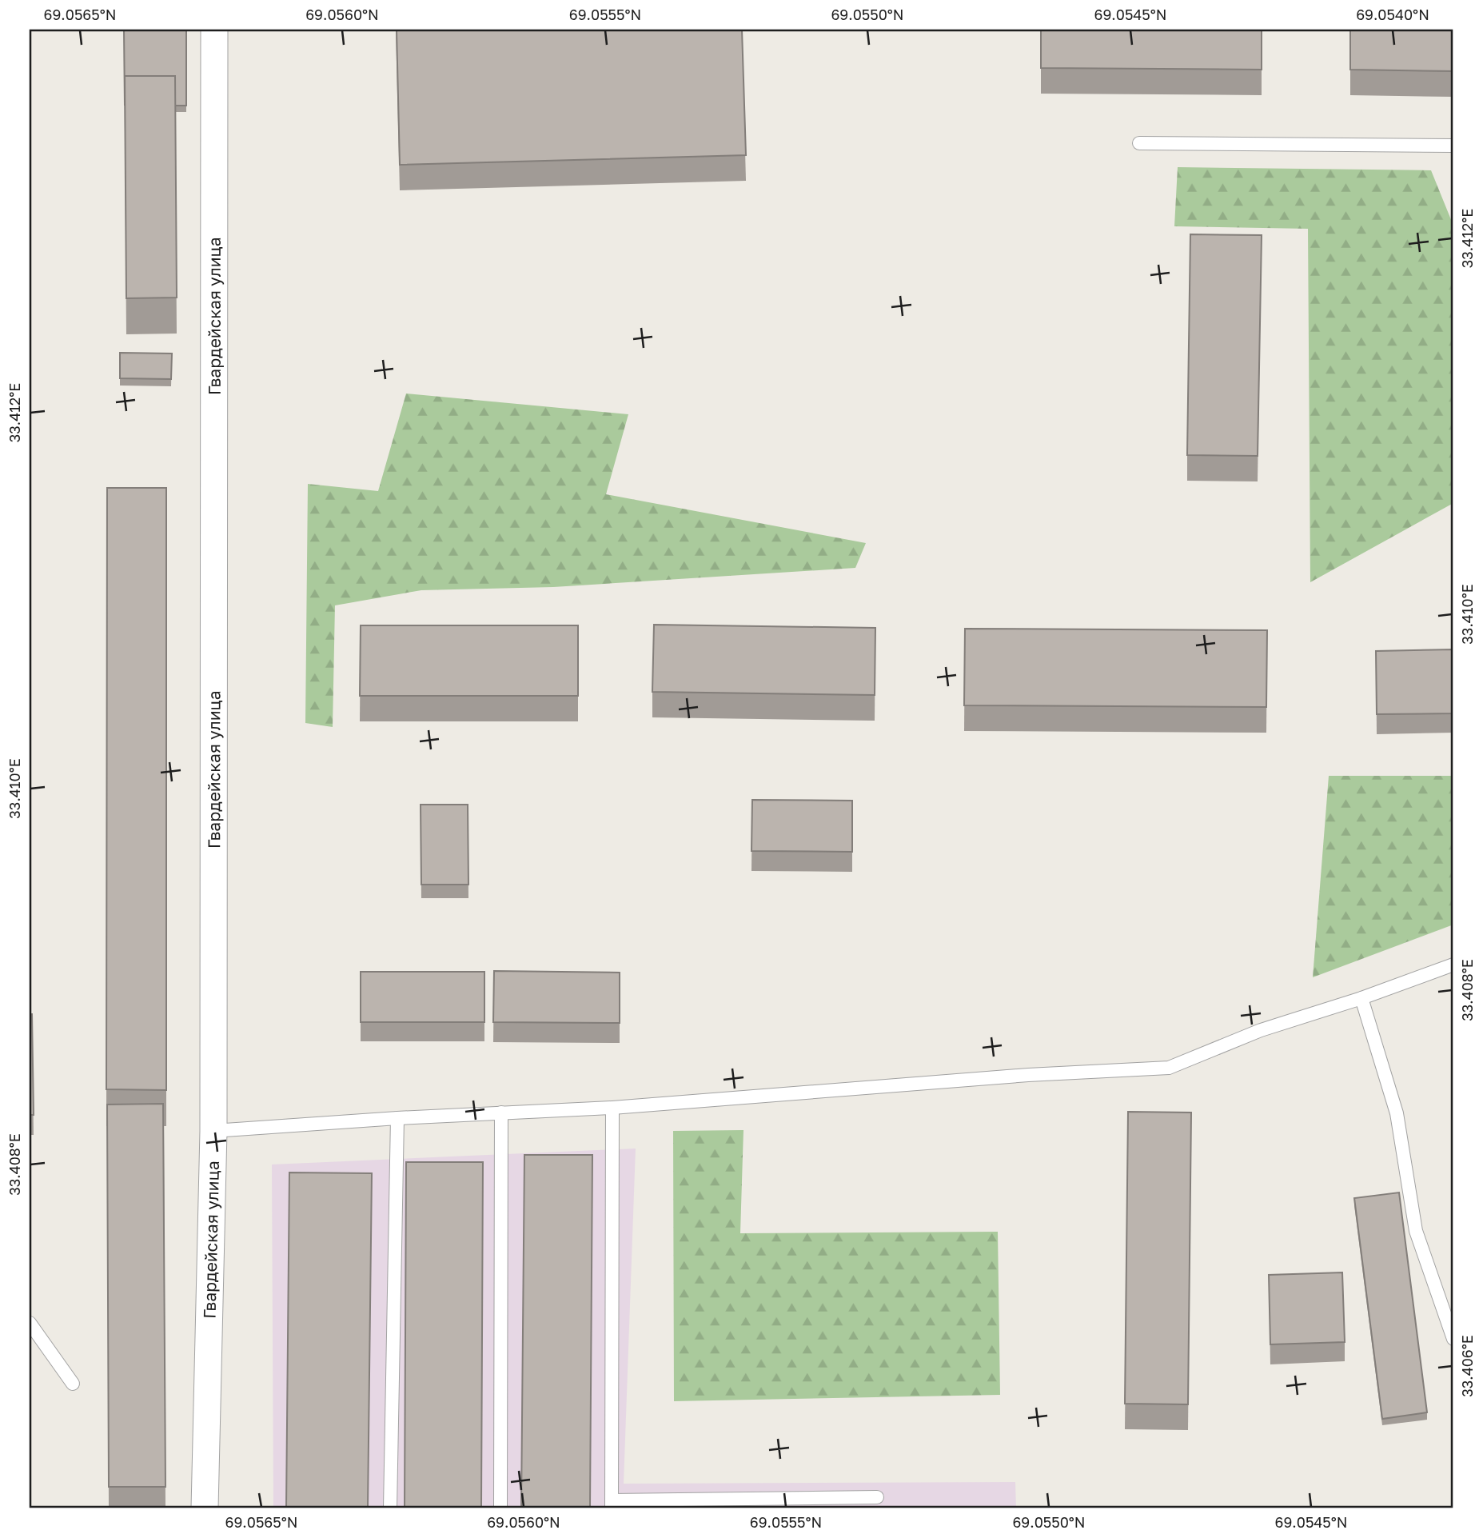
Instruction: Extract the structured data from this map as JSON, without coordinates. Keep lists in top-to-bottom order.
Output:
{
  "streets": {
    "street": ["Гвардейская улица"]
  },
  "coordinates": [
    "69.0565°N",
    "69.0560°N",
    "69.0555°N",
    "69.0550°N",
    "69.0545°N",
    "69.0540°N",
    "33.412°E",
    "33.410°E",
    "33.408°E",
    "33.406°E"
  ]
}
